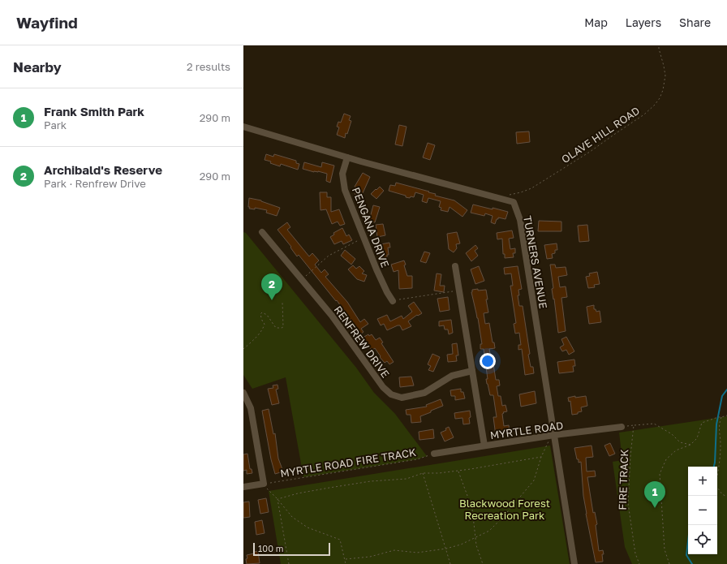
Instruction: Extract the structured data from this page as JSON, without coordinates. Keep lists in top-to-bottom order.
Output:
{
  "streets": {
    "street": [
      "PENGANA DRIVE",
      "TURNERS AVENUE",
      "RENFREW DRIVE",
      "MYRTLE ROAD"
    ],
    "path": ["OLAVE HILL ROAD", "MYRTLE ROAD FIRE TRACK", "FIRE TRACK"]
  },
  "crossings": [
    ["PENGANA DRIVE", "TURNERS AVENUE"],
    ["TURNERS AVENUE", "MYRTLE ROAD"],
    ["MYRTLE ROAD", "MYRTLE ROAD FIRE TRACK"]
  ],
  "parks": ["Blackwood Forest Recreation Park"],
  "scale_bar": "100 m",
  "page": {
    "header": "Wayfind",
    "nav": ["Map", "Layers", "Share"],
    "heading": ["Nearby", "2 results"],
    "list": [
      {
        "mark": "1",
        "name": "Frank Smith Park",
        "note": "Park",
        "value": "290 m"
      },
      {
        "mark": "2",
        "name": "Archibald's Reserve",
        "note": "Park · Renfrew Drive",
        "value": "290 m"
      }
    ],
    "pins": ["2", "1"],
    "map_buttons": ["+", "−"],
    "scale": "100 m"
  }
}
